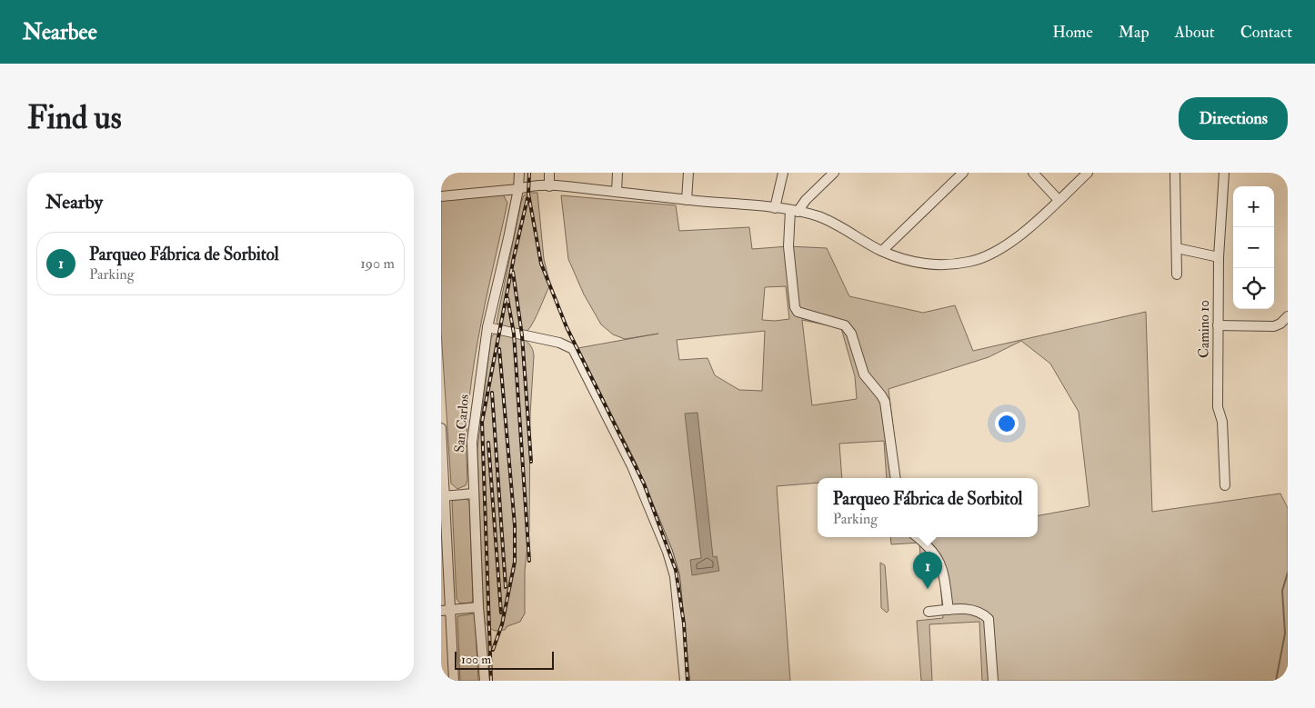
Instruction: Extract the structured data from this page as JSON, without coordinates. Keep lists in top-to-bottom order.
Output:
{
  "streets": {
    "street": ["Camino 10", "San Carlos"]
  },
  "scale_bar": "100 m",
  "page": {
    "header": "Nearbee",
    "nav": [
      "Home",
      "Map",
      "About",
      "Contact"
    ],
    "buttons": "Directions",
    "title": "Find us",
    "heading": "Nearby",
    "map_buttons": ["+", "−"],
    "list": [
      {
        "mark": "1",
        "name": "Parqueo Fábrica de Sorbitol",
        "note": "Parking",
        "value": "190 m"
      }
    ],
    "popup": ["Parqueo Fábrica de Sorbitol", "Parking"],
    "pins": "1",
    "scale": "100 m"
  }
}
